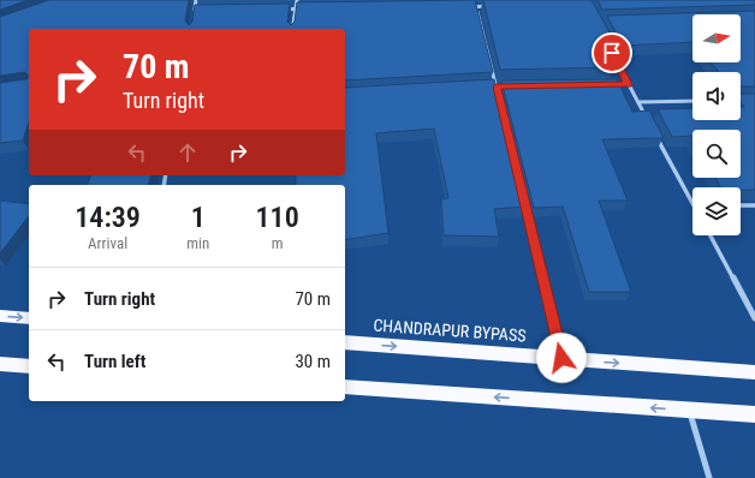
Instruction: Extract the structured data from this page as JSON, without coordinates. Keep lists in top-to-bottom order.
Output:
{
  "streets": {
    "highway": ["CHANDRAPUR BYPASS"]
  },
  "north": "right",
  "page": {
    "turn": ["70 m", "Turn right"],
    "eta": [
      "14:39",
      "Arrival",
      "1",
      "min",
      "110",
      "m"
    ],
    "list": [
      {
        "name": "Turn right",
        "value": "70 m"
      },
      {
        "name": "Turn left",
        "value": "30 m"
      }
    ]
  }
}
